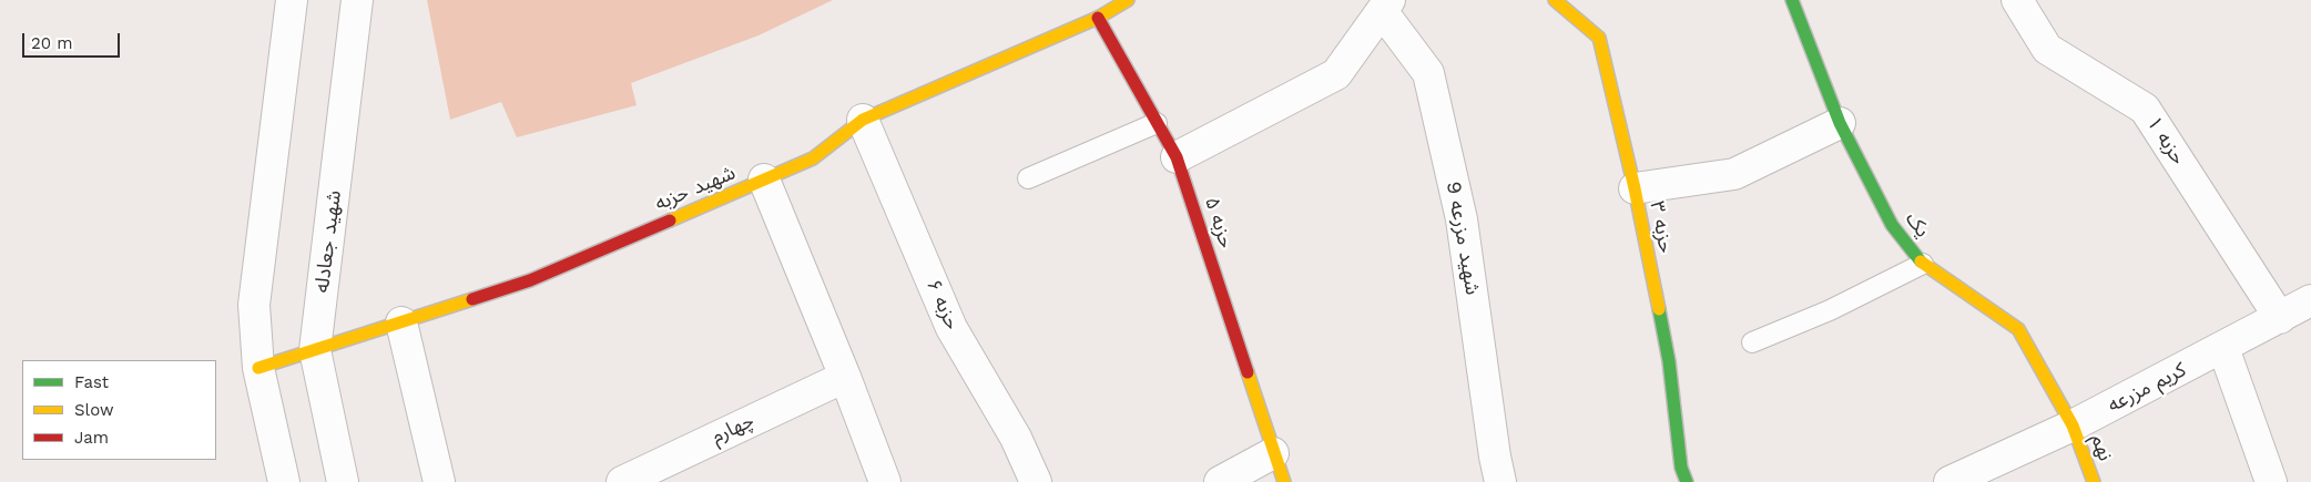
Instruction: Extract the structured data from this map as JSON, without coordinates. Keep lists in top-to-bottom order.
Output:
{
  "streets": {
    "street": [
      "حزبه ۱",
      "شهید حزبه",
      "حزبه ۵",
      "یک",
      "حزبه ۳",
      "شهید مزرعه 9",
      "شهید جعادله",
      "حزبه ۶",
      "کریم مزرعه",
      "چهارم",
      "نهم"
    ]
  },
  "crossings": [
    ["حزبه ۱", "کریم مزرعه"],
    ["شهید حزبه", "حزبه ۵"],
    ["شهید حزبه", "شهید جعادله"],
    ["شهید حزبه", "حزبه ۶"],
    ["یک", "کریم مزرعه"],
    ["یک", "نهم"],
    ["کریم مزرعه", "نهم"]
  ],
  "legend": ["Fast", "Slow", "Jam"],
  "scale_bar": "20 m"
}
